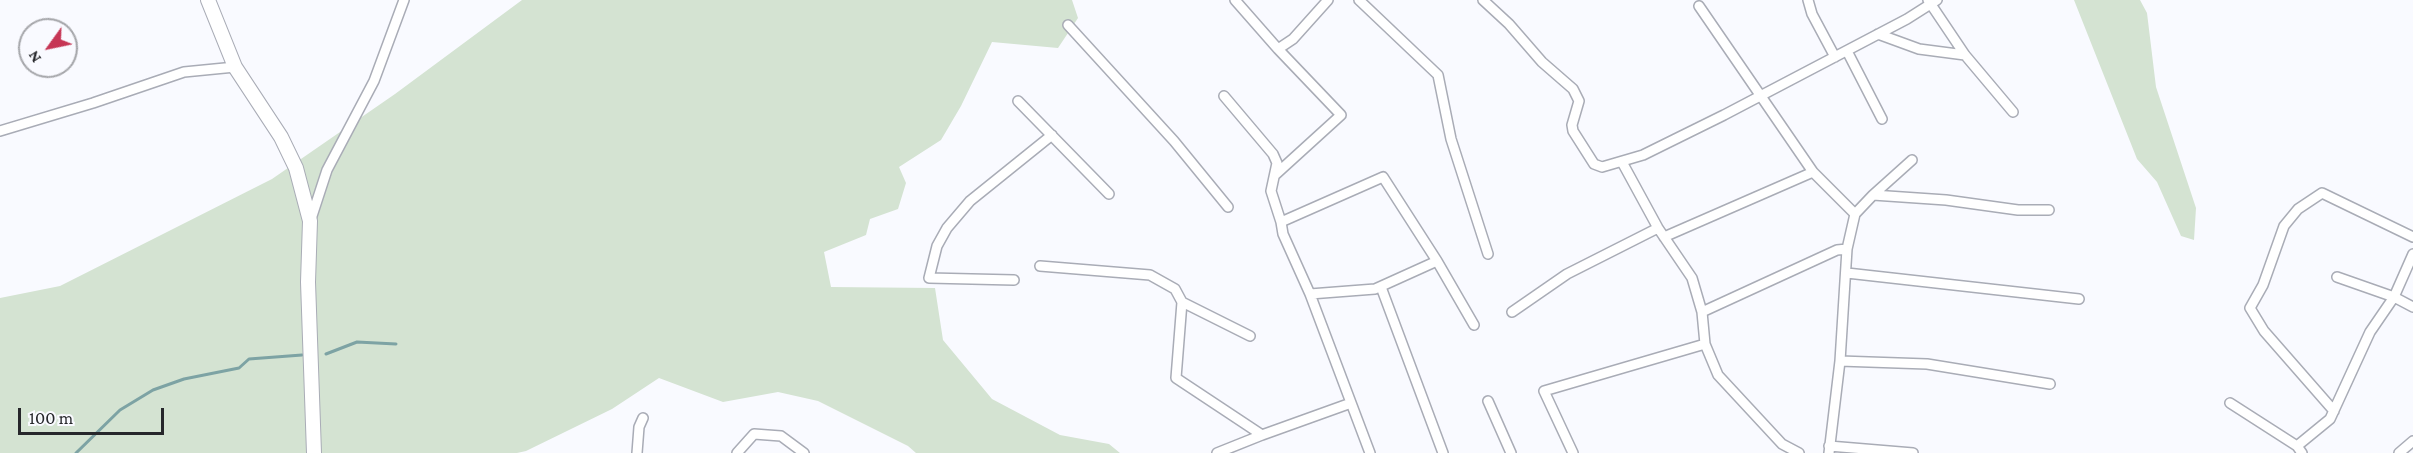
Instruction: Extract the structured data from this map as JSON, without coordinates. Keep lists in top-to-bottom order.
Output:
{
  "scale_bar": "100 m",
  "north": "bottom left"
}
